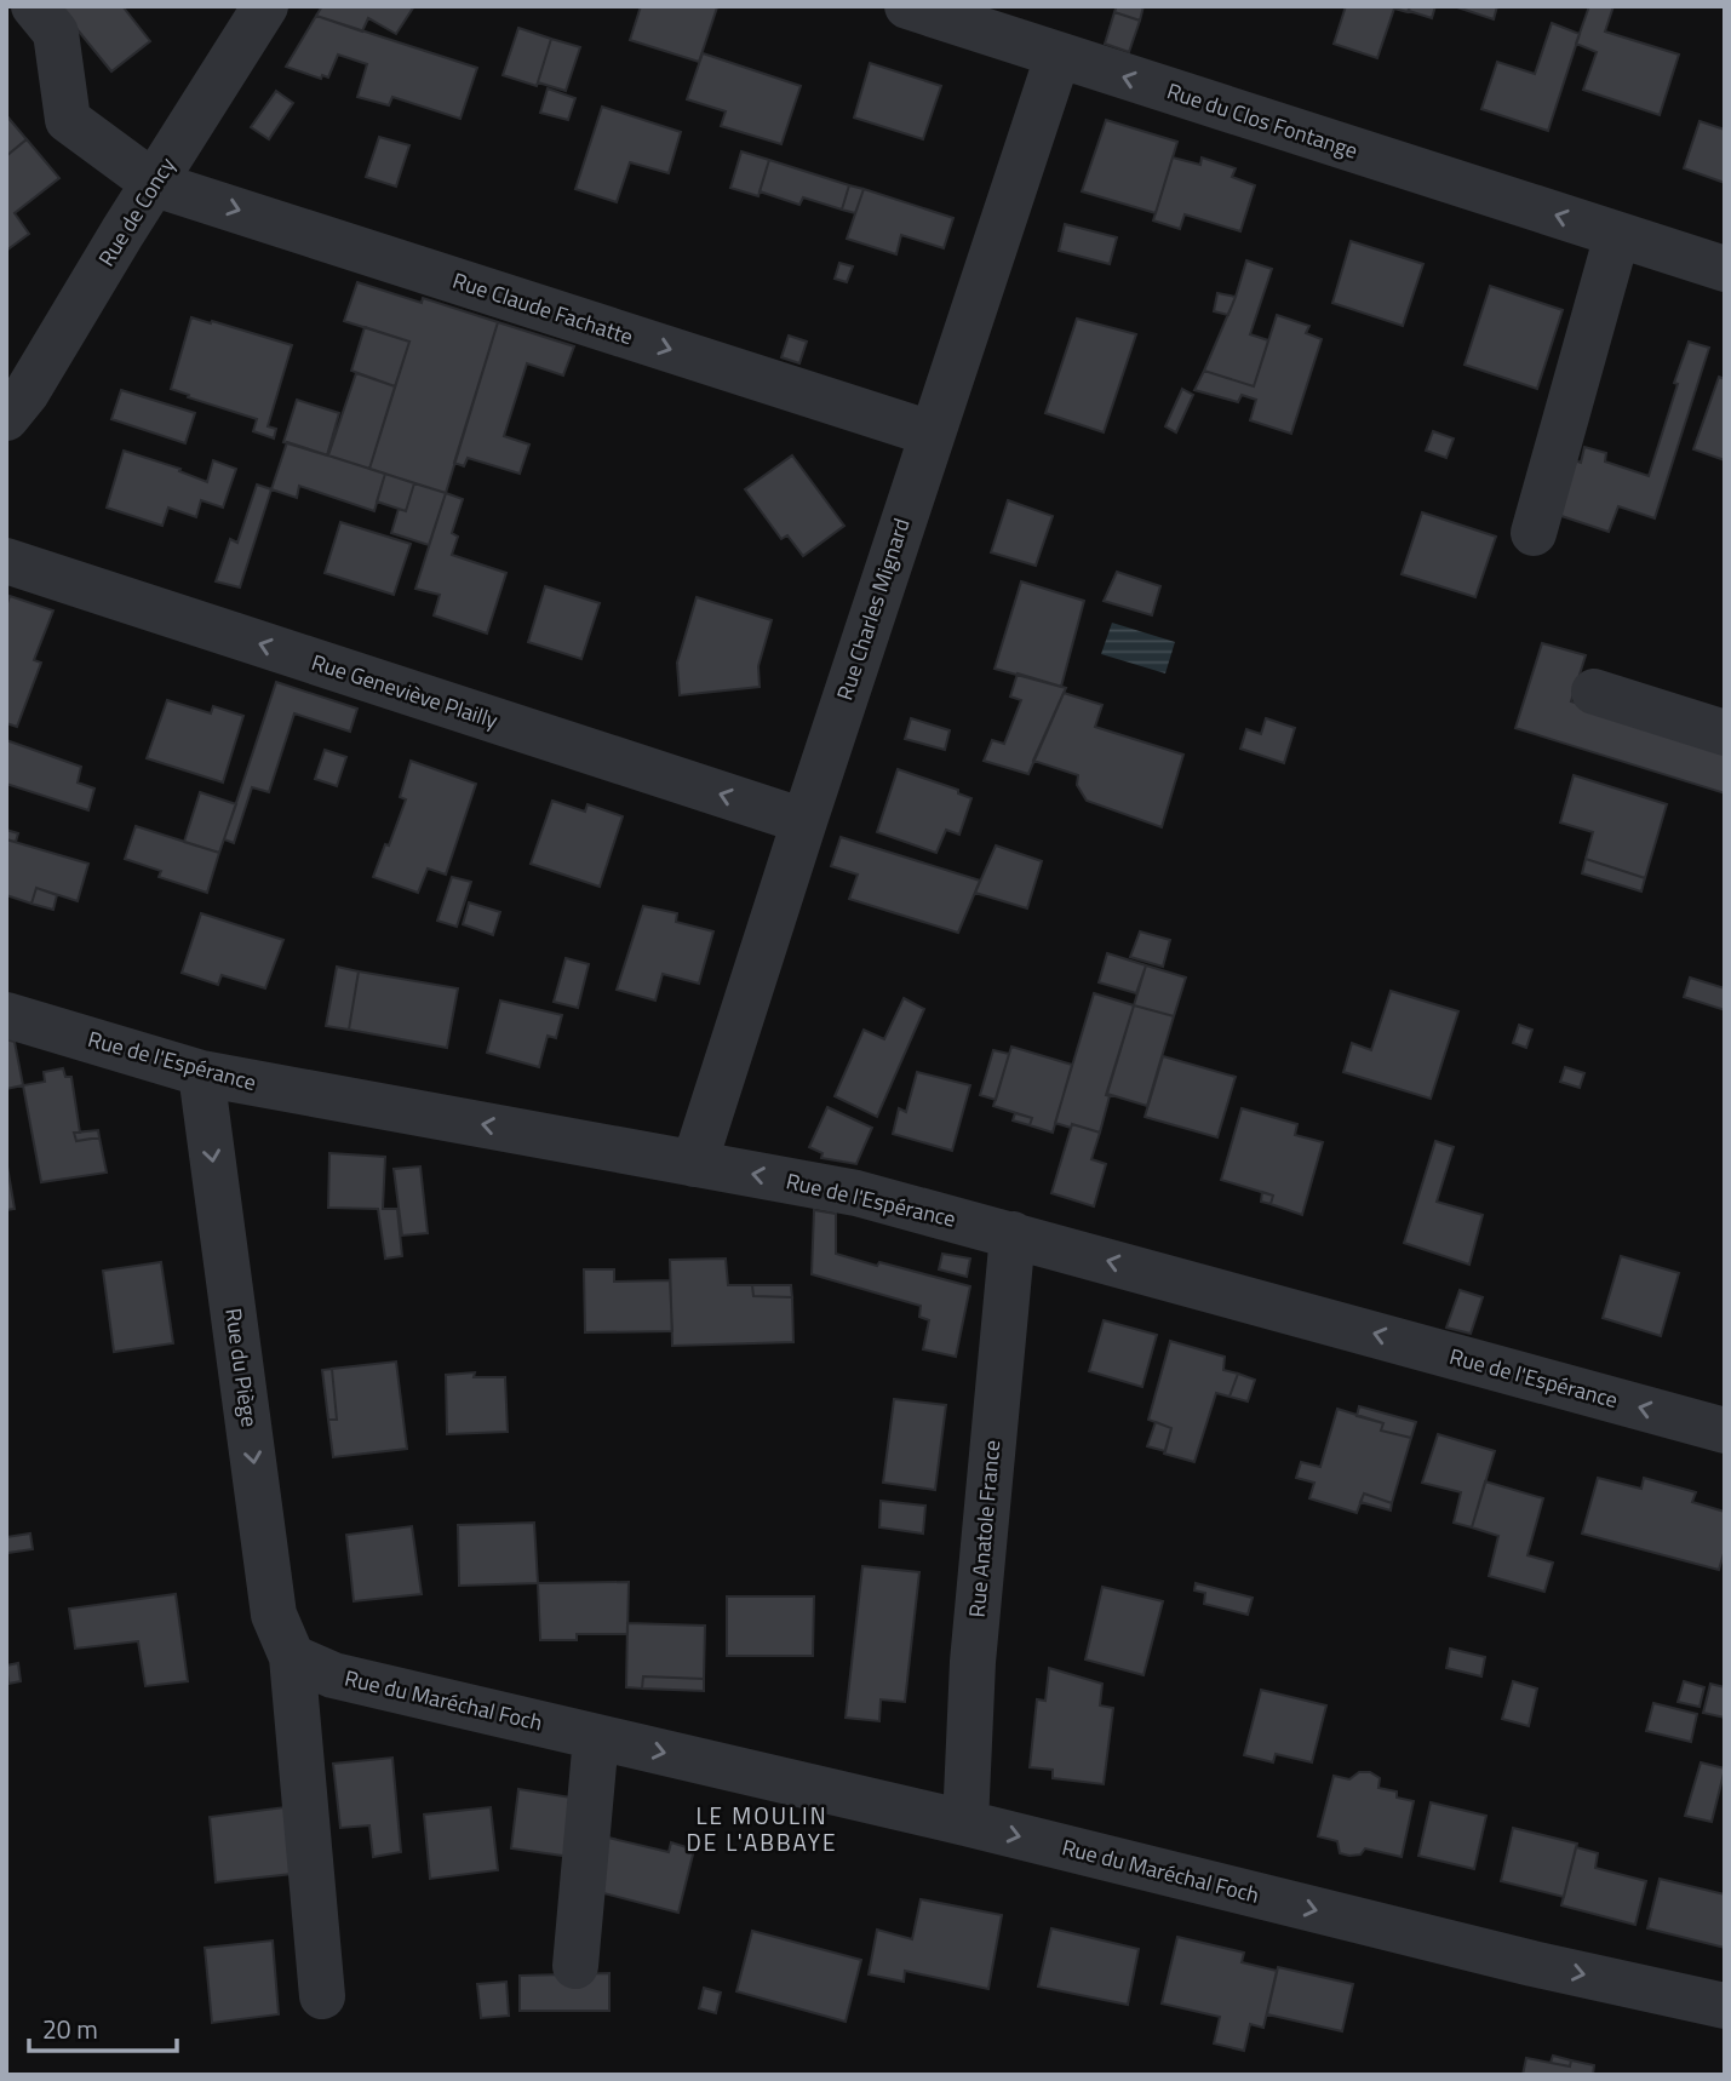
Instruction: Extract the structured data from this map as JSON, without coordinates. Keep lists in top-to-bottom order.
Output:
{
  "streets": {
    "street": [
      "Rue du Clos Fontange",
      "Rue de Concy",
      "Rue Claude Fachatte",
      "Rue Charles Mignard",
      "Rue Geneviève Plailly",
      "Rue de l'Espérance",
      "Rue du Piège",
      "Rue Anatole France",
      "Rue du Maréchal Foch"
    ]
  },
  "crossings": [
    ["Rue du Clos Fontange", "Rue Charles Mignard"],
    ["Rue de Concy", "Rue Claude Fachatte"],
    ["Rue Claude Fachatte", "Rue Charles Mignard"],
    ["Rue Charles Mignard", "Rue Geneviève Plailly"],
    ["Rue Charles Mignard", "Rue de l'Espérance"],
    ["Rue de l'Espérance", "Rue du Piège"],
    ["Rue de l'Espérance", "Rue Anatole France"],
    ["Rue du Piège", "Rue du Maréchal Foch"],
    ["Rue Anatole France", "Rue du Maréchal Foch"]
  ],
  "one_way": [
    "Rue du Clos Fontange",
    "Rue Claude Fachatte",
    "Rue Geneviève Plailly",
    "Rue de l'Espérance",
    "Rue du Piège",
    "Rue du Maréchal Foch"
  ],
  "districts": ["LE MOULIN DE L'ABBAYE"],
  "scale_bar": "20 m"
}
